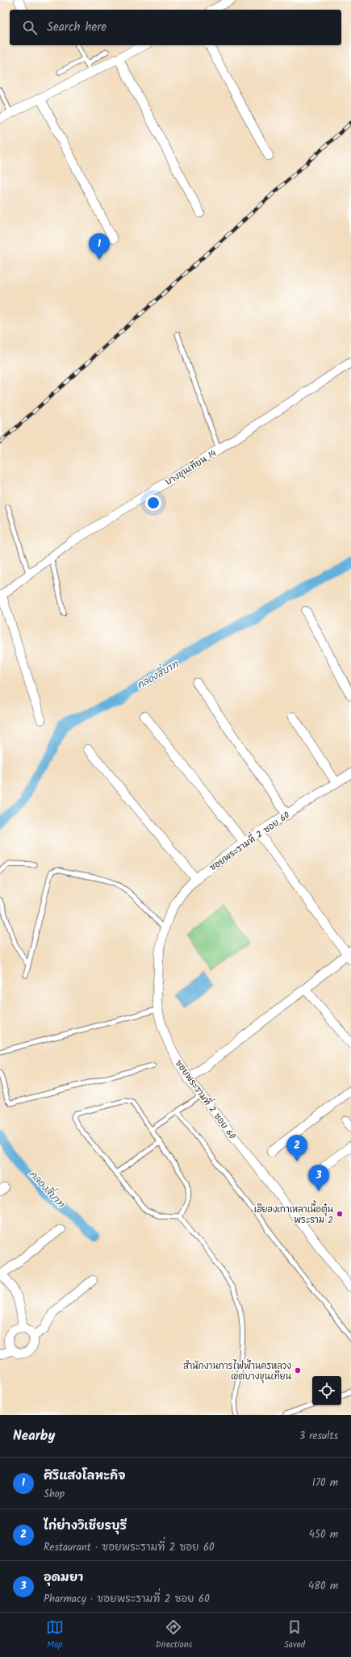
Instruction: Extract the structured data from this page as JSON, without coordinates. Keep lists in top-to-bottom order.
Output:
{
  "streets": {
    "street": ["บางขุนเทียน 14", "ซอยพระรามที่ 2 ซอย 60"]
  },
  "water": ["คลองสี่บาท"],
  "places": ["เฮียฮงเกาเหลาเนื้อตุ๋น พระราม 2", "สำนักงานการไฟฟ้านครหลวง เขตบางขุนเทียน"],
  "page": {
    "search": "Search here",
    "pins": ["1", "2", "3"],
    "heading": ["Nearby", "3 results"],
    "list": [
      {
        "mark": "1",
        "name": "ศิริแสงโลหะกิจ",
        "note": "Shop",
        "value": "170 m"
      },
      {
        "mark": "2",
        "name": "ไก่ย่างวิเชียรบุรี",
        "note": "Restaurant · ซอยพระรามที่ 2 ซอย 60",
        "value": "450 m"
      },
      {
        "mark": "3",
        "name": "อุดมยา",
        "note": "Pharmacy · ซอยพระรามที่ 2 ซอย 60",
        "value": "480 m"
      }
    ],
    "nav": ["Map", "Directions", "Saved"]
  }
}
